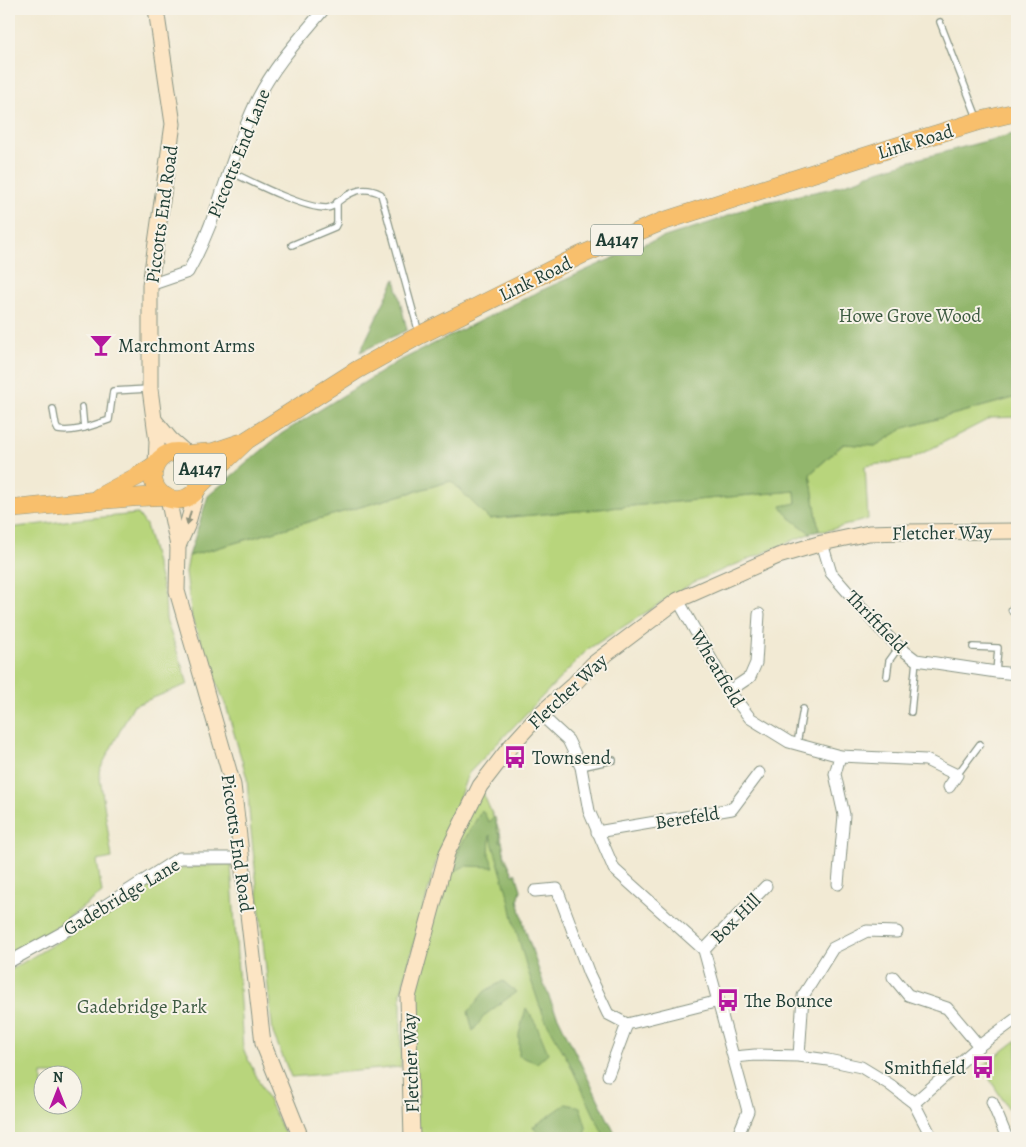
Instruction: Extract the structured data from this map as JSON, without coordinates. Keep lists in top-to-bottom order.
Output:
{
  "streets": {
    "main road": ["Link Road", "A4147"],
    "street": [
      "Piccotts End Lane",
      "Piccotts End Road",
      "Fletcher Way",
      "Thriftfield",
      "Wheatfield",
      "Berefeld",
      "Gadebridge Lane",
      "Box Hill"
    ]
  },
  "crossings": [
    ["Link Road", "Piccotts End Road"],
    ["Link Road", "A4147"],
    ["Piccotts End Lane", "Piccotts End Road"],
    ["Piccotts End Road", "A4147"],
    ["Piccotts End Road", "Gadebridge Lane"],
    ["Fletcher Way", "Thriftfield"],
    ["Fletcher Way", "Wheatfield"]
  ],
  "parks": ["Howe Grove Wood", "Gadebridge Park"],
  "places": {
    "bar": ["Marchmont Arms"],
    "bus stop": ["Townsend", "The Bounce", "Smithfield"]
  },
  "north": "top"
}
